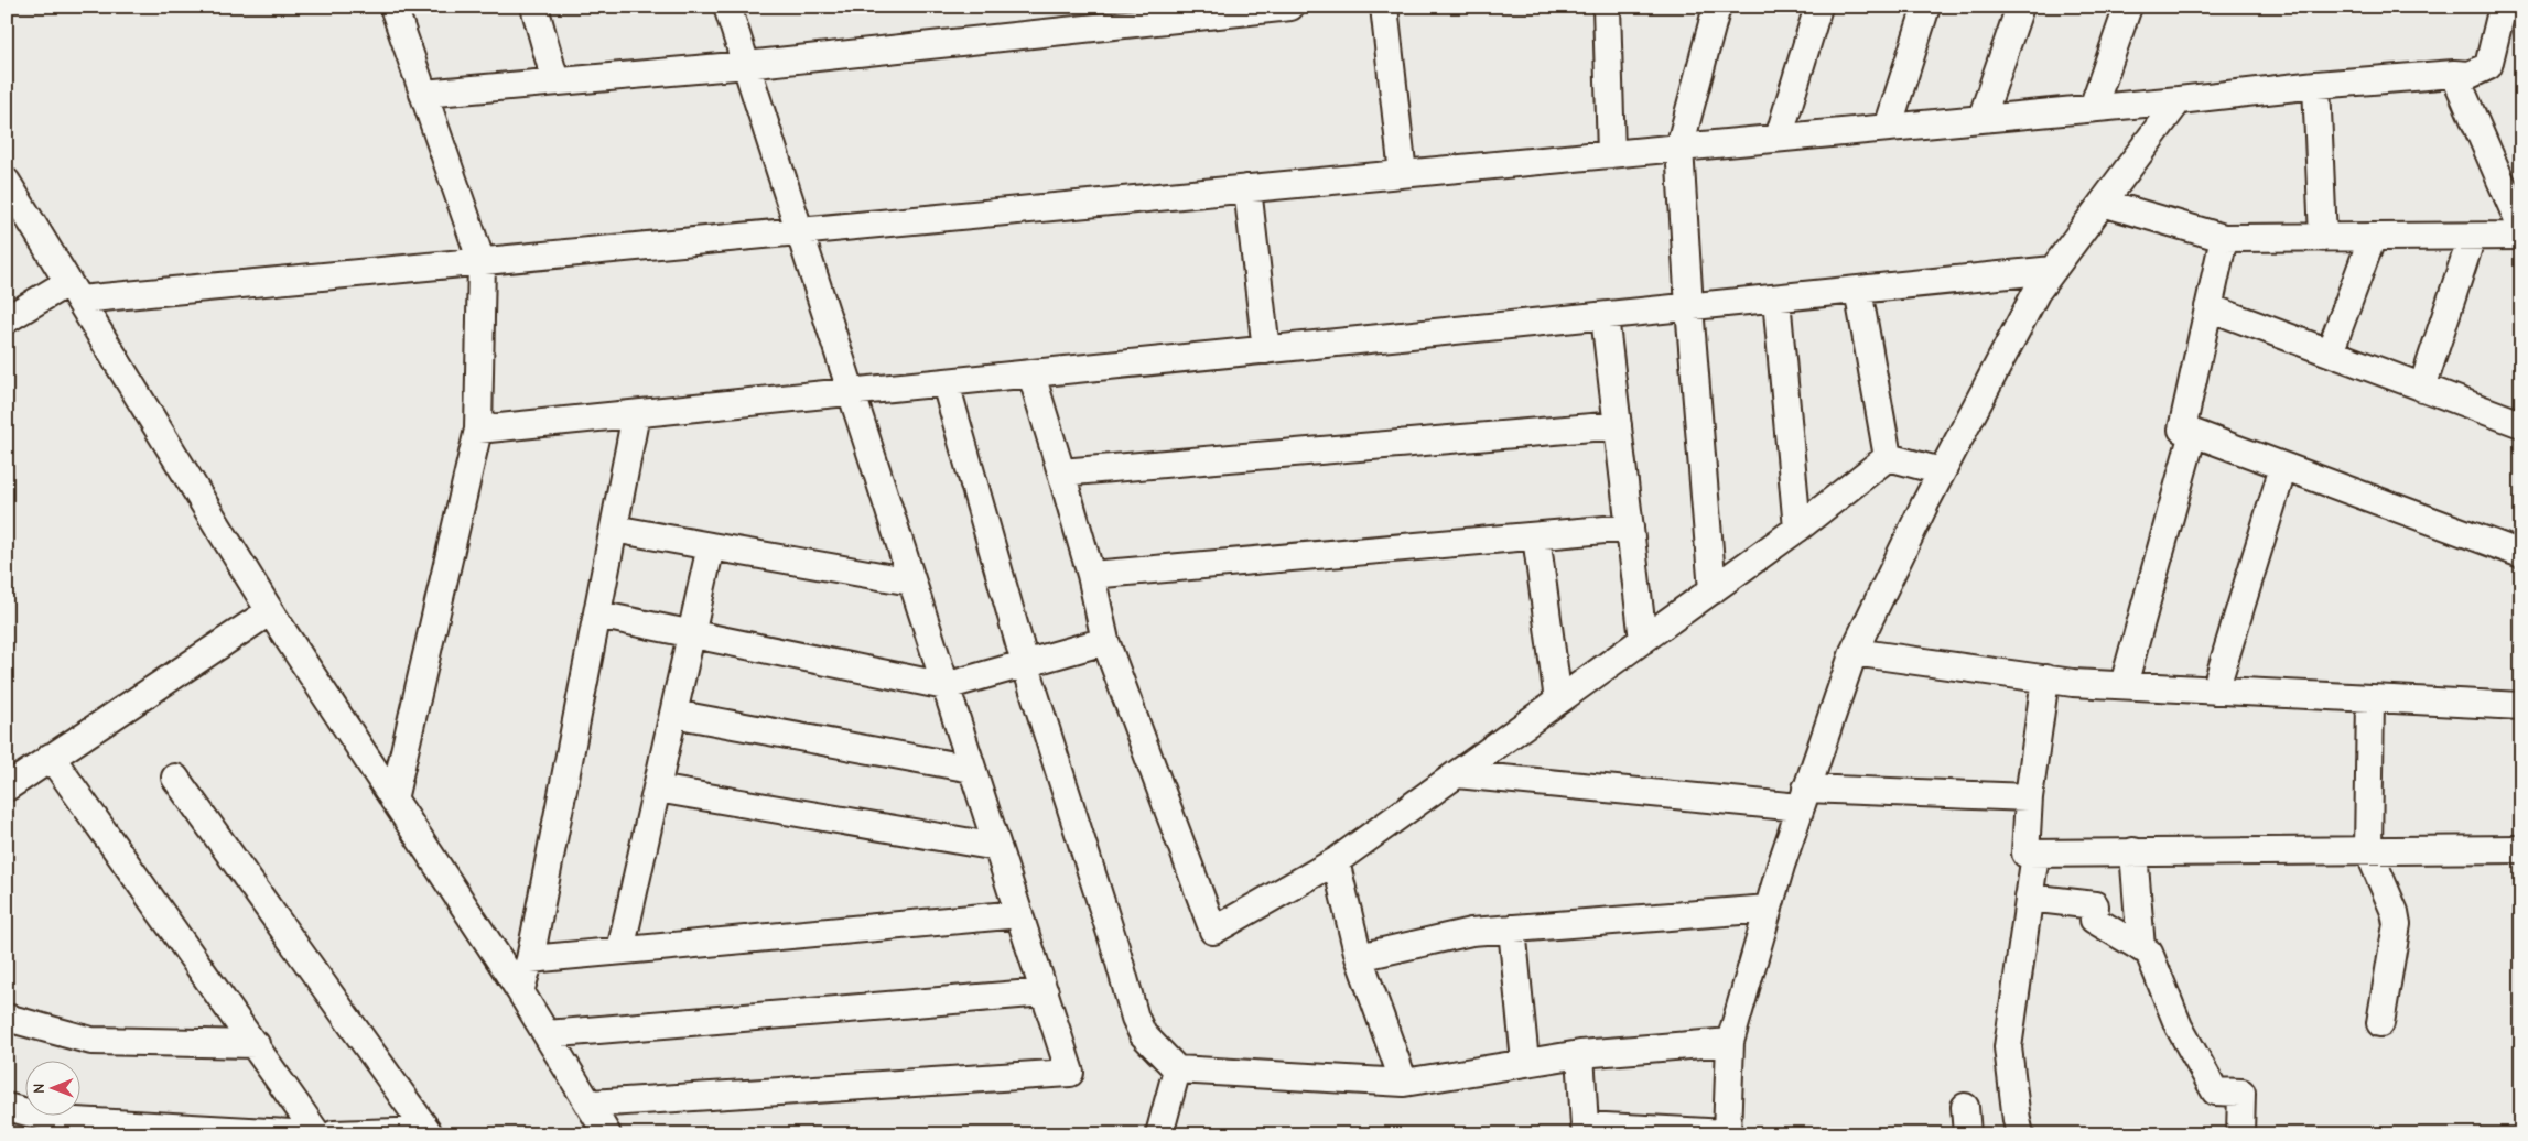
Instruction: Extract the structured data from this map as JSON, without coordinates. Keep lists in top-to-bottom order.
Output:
{
  "north": "left"
}
